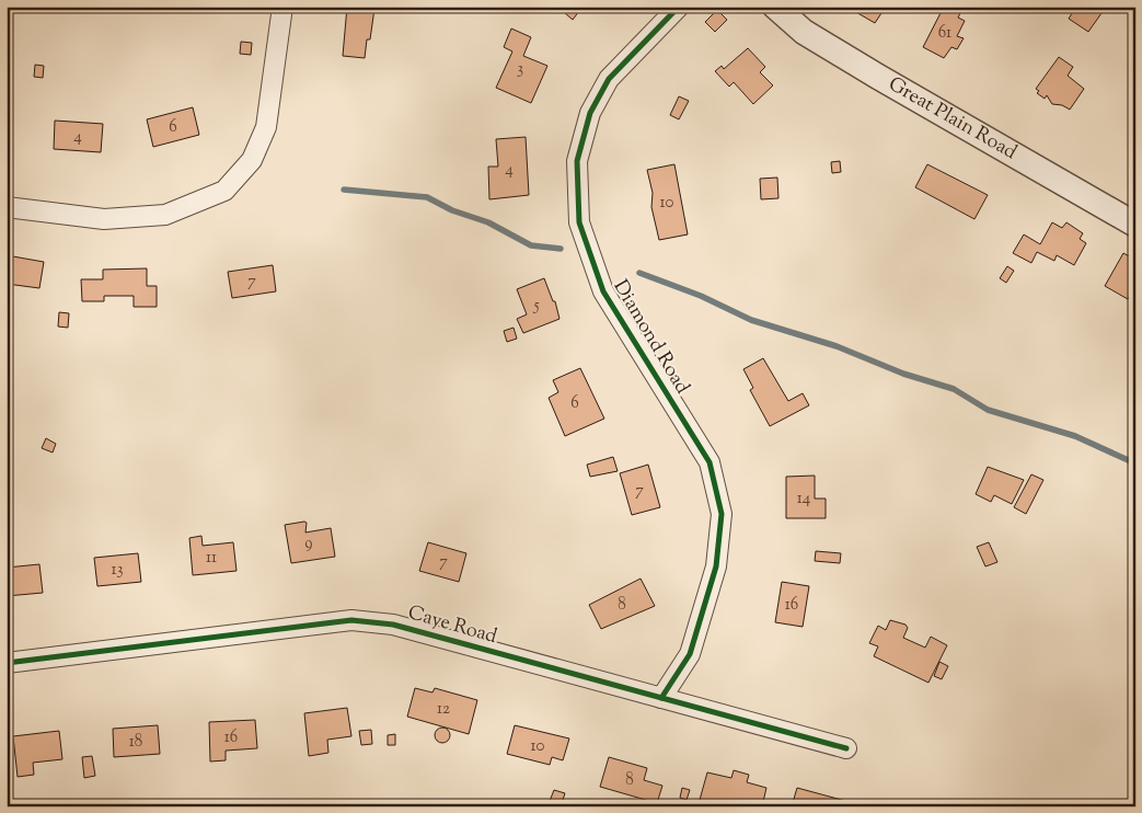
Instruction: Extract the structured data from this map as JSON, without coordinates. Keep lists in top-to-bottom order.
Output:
{
  "streets": {
    "street": ["Great Plain Road", "Diamond Road", "Caye Road"]
  },
  "crossings": [
    ["Diamond Road", "Caye Road"]
  ],
  "house_numbers": [
    "61",
    "3",
    "6",
    "4",
    "4",
    "10",
    "7",
    "5",
    "6",
    "7",
    "14",
    "9",
    "11",
    "7",
    "13",
    "8",
    "16",
    "12",
    "16",
    "18",
    "10",
    "8"
  ]
}
